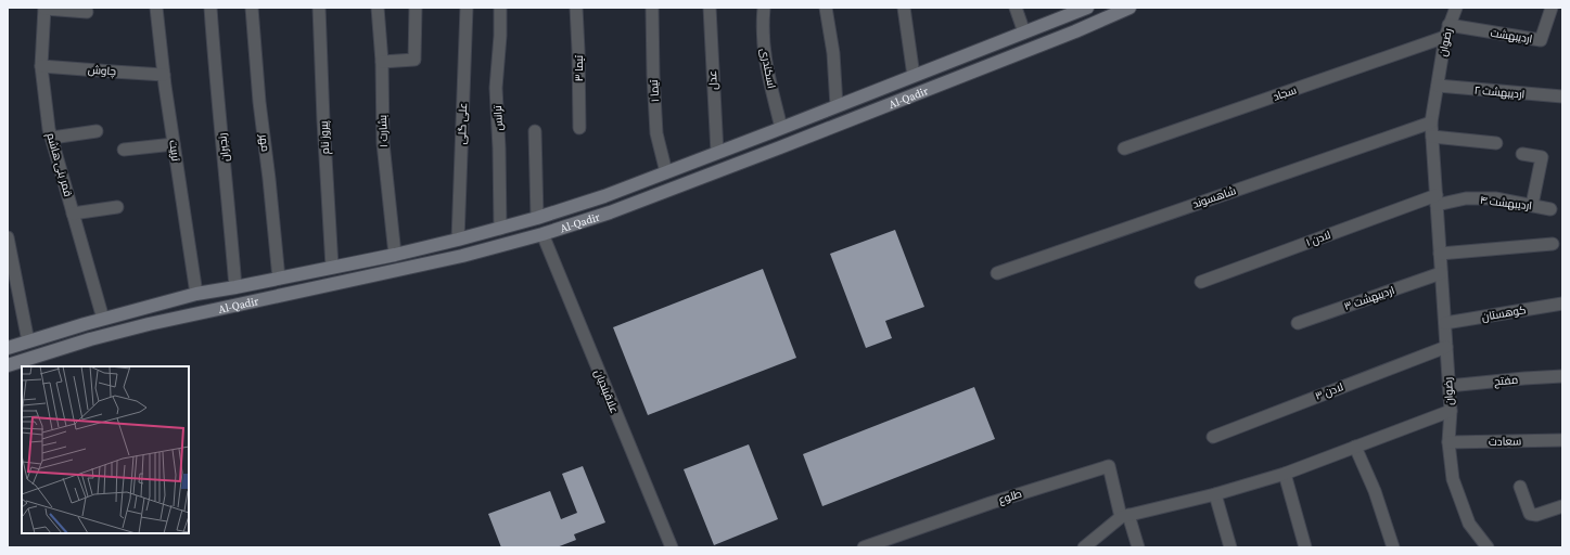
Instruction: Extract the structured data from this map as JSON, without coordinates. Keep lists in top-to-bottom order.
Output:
{
  "streets": {
    "main road": ["Al-Qadir"],
    "street": [
      "اردیبهشت",
      "رضوان",
      "تیما ۳",
      "اسکندری",
      "چاوش",
      "عدل",
      "تیما ۱",
      "اردیبهشت ۲",
      "سجاد",
      "ترانس",
      "علی گلی",
      "بشارت ۱",
      "پیروز نام",
      "مهر",
      "رنجبران",
      "تربیت",
      "قمر بنی هاشم",
      "شاهسوند",
      "اردیبهشت ۴",
      "لادن ۱",
      "اردیبهشت ۳",
      "کوهستان",
      "مفتح",
      "علاقبندیان",
      "لادن ۳",
      "سعادت",
      "طلوع"
    ]
  },
  "crossings": [
    ["اردیبهشت", "رضوان"],
    ["اردیبهشت", "سجاد"],
    ["رضوان", "اردیبهشت ۲"],
    ["رضوان", "سجاد"],
    ["رضوان", "شاهسوند"],
    ["رضوان", "اردیبهشت ۴"],
    ["رضوان", "لادن ۱"],
    ["رضوان", "اردیبهشت ۳"],
    ["رضوان", "کوهستان"],
    ["رضوان", "مفتح"],
    ["رضوان", "لادن ۳"],
    ["رضوان", "طلوع"],
    ["اسکندری", "Al-Qadir"],
    ["چاوش", "تربیت"],
    ["چاوش", "قمر بنی هاشم"],
    ["عدل", "Al-Qadir"],
    ["تیما ۱", "Al-Qadir"],
    ["Al-Qadir", "ترانس"],
    ["Al-Qadir", "علی گلی"],
    ["Al-Qadir", "بشارت ۱"],
    ["Al-Qadir", "پیروز نام"],
    ["Al-Qadir", "مهر"],
    ["Al-Qadir", "رنجبران"],
    ["Al-Qadir", "تربیت"],
    ["Al-Qadir", "قمر بنی هاشم"],
    ["Al-Qadir", "علاقبندیان"],
    ["اردیبهشت ۴", "لادن ۱"]
  ]
}
